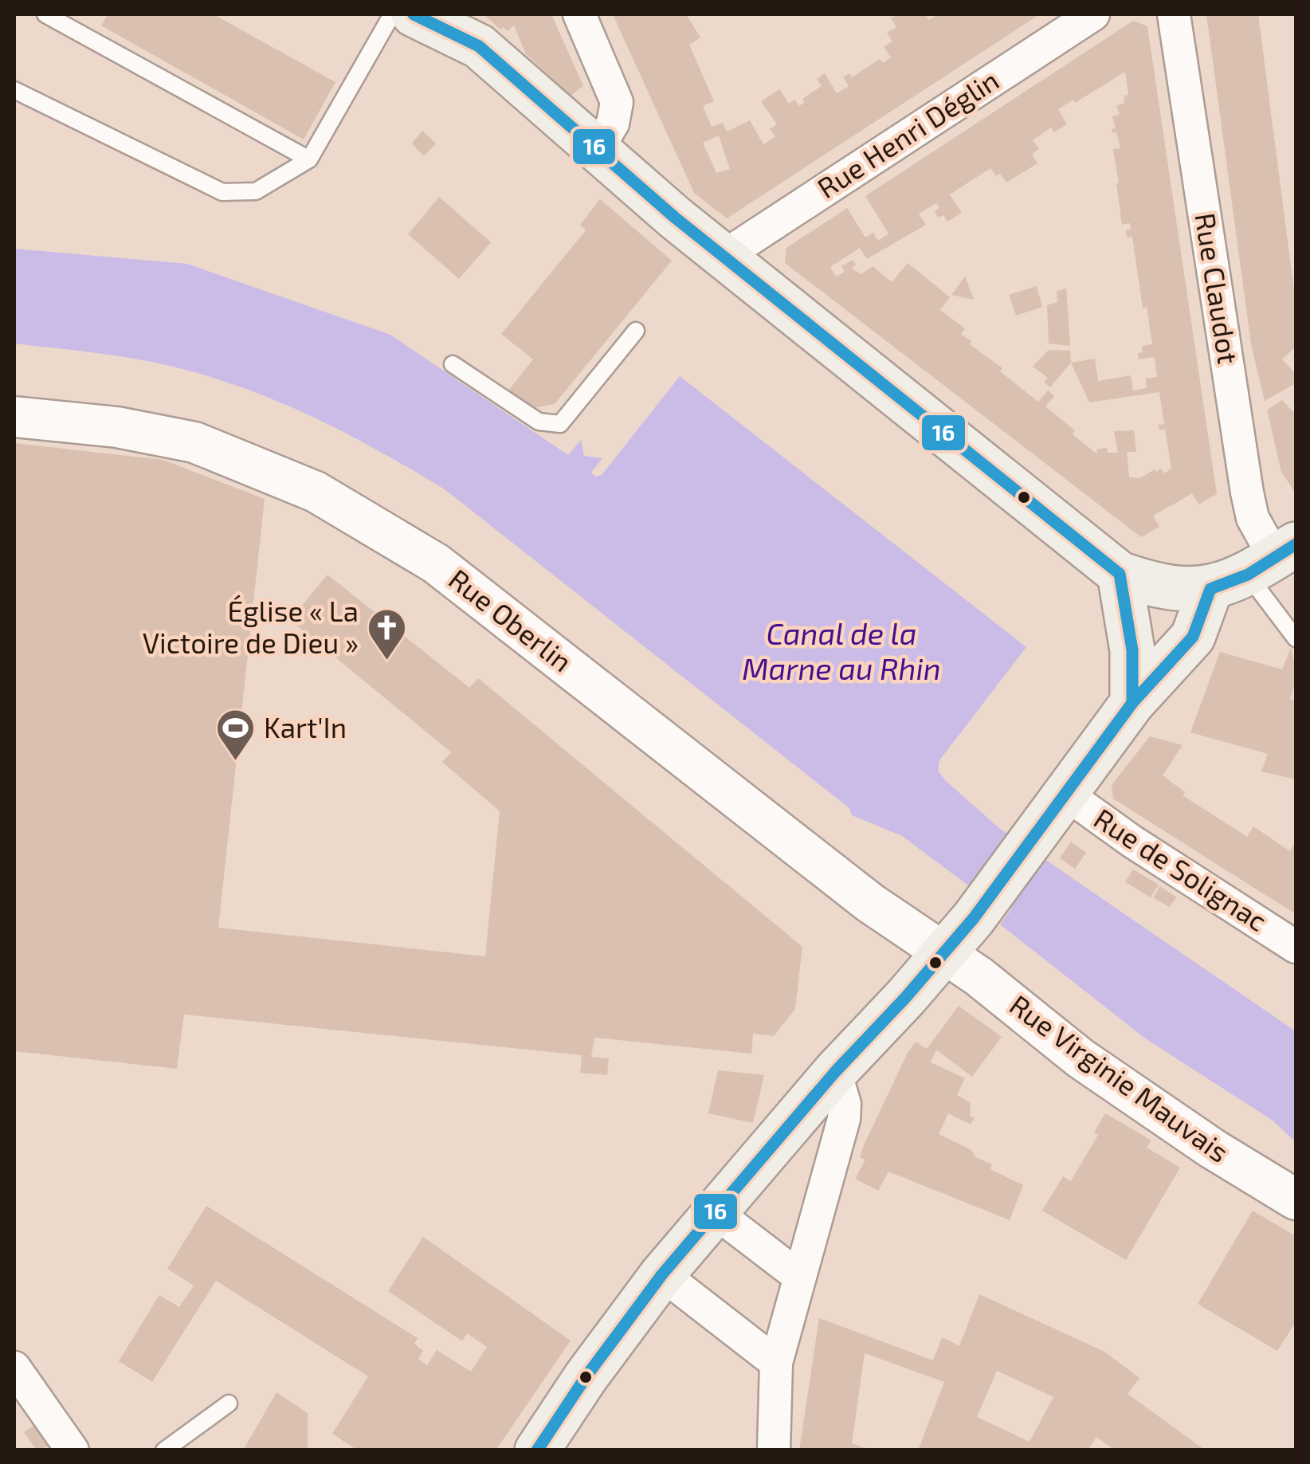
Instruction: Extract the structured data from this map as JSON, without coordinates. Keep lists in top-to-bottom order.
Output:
{
  "streets": {
    "street": [
      "Rue Henri Déglin",
      "Rue Claudot",
      "Rue Oberlin",
      "Rue de Solignac",
      "Rue Virginie Mauvais"
    ]
  },
  "crossings": [
    ["Rue Oberlin", "Rue Virginie Mauvais"]
  ],
  "water": ["Canal de la Marne au Rhin"],
  "places": {
    "church": ["Église « La Victoire de Dieu »"],
    "sports": ["Kart'In"]
  },
  "lines": ["transit line 16"]
}
